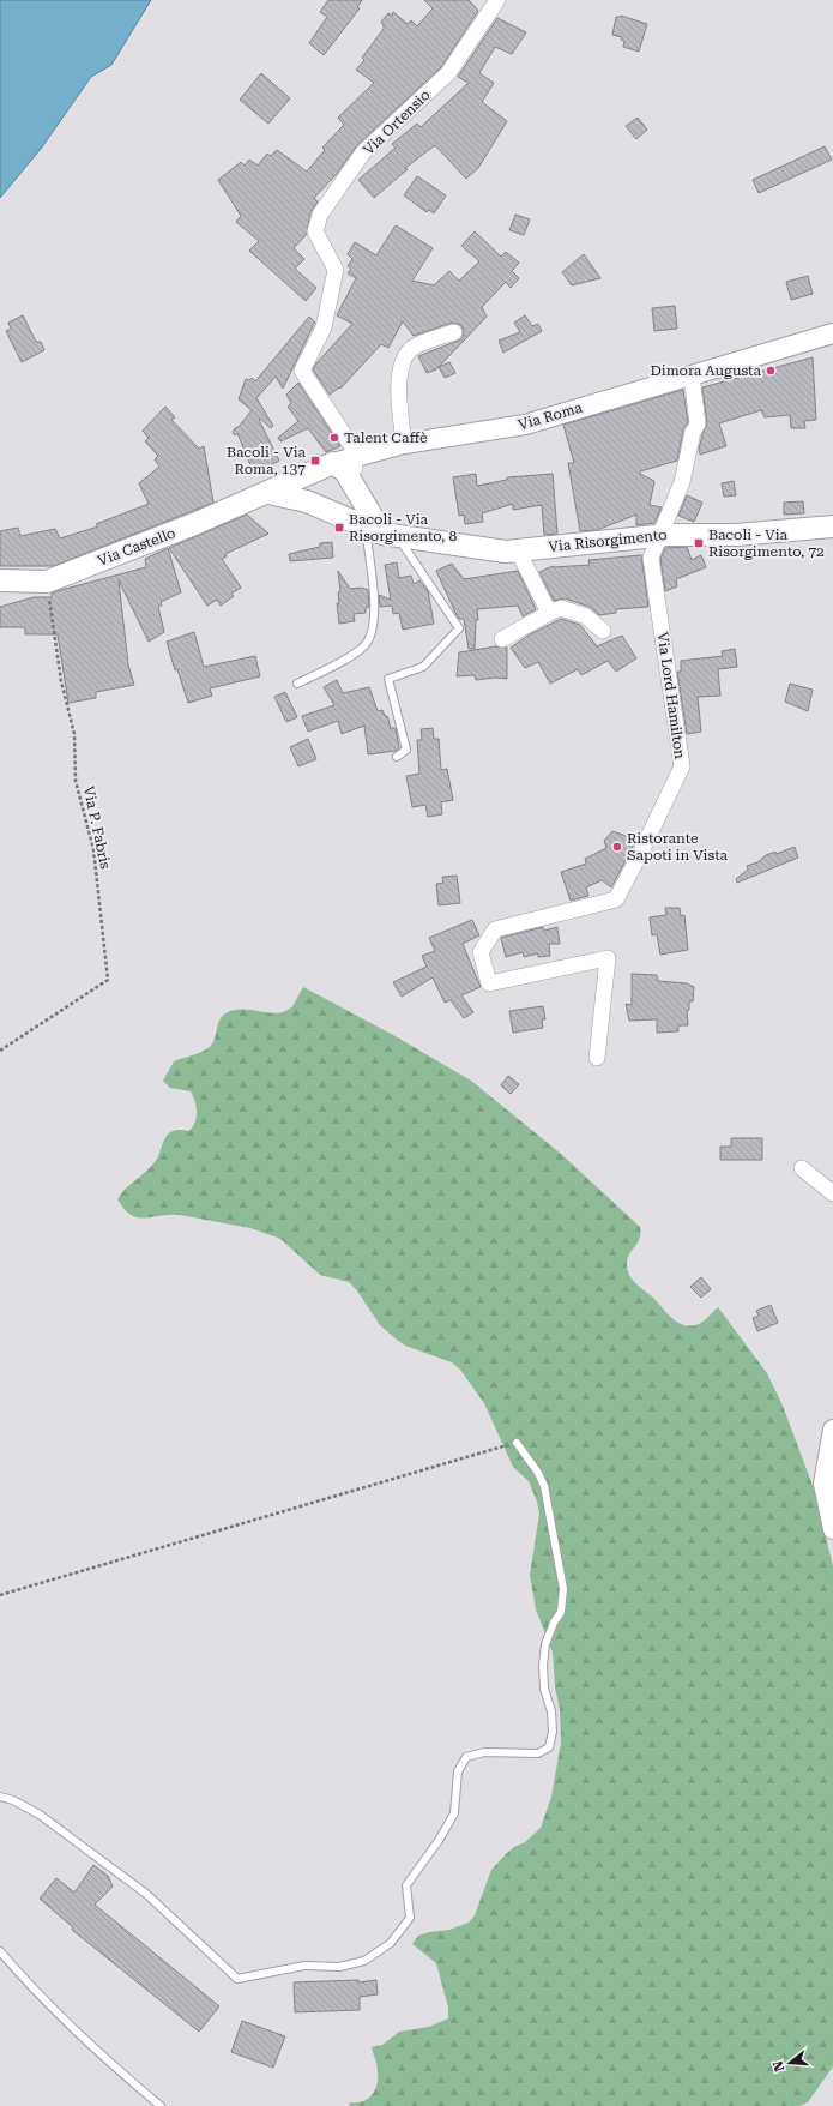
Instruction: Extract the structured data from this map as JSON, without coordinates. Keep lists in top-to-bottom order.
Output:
{
  "streets": {
    "main road": ["Via Roma", "Via Risorgimento", "Via Castello"],
    "street": ["Via Ortensio", "Via Lord Hamilton"],
    "path": ["Via P. Fabris"]
  },
  "crossings": [
    ["Via Ortensio", "Via Roma"],
    ["Via Roma", "Via Risorgimento"],
    ["Via Roma", "Via Castello"],
    ["Via Risorgimento", "Via Castello"],
    ["Via Risorgimento", "Via Lord Hamilton"],
    ["Via Castello", "Via P. Fabris"]
  ],
  "places": {
    "other": ["Dimora Augusta", "Talent Caffè", "Ristorante Sapoti in Vista"],
    "transit": ["Bacoli - Via Roma, 137", "Bacoli - Via Risorgimento, 8", "Bacoli - Via Risorgimento, 72"]
  },
  "north": "left"
}
